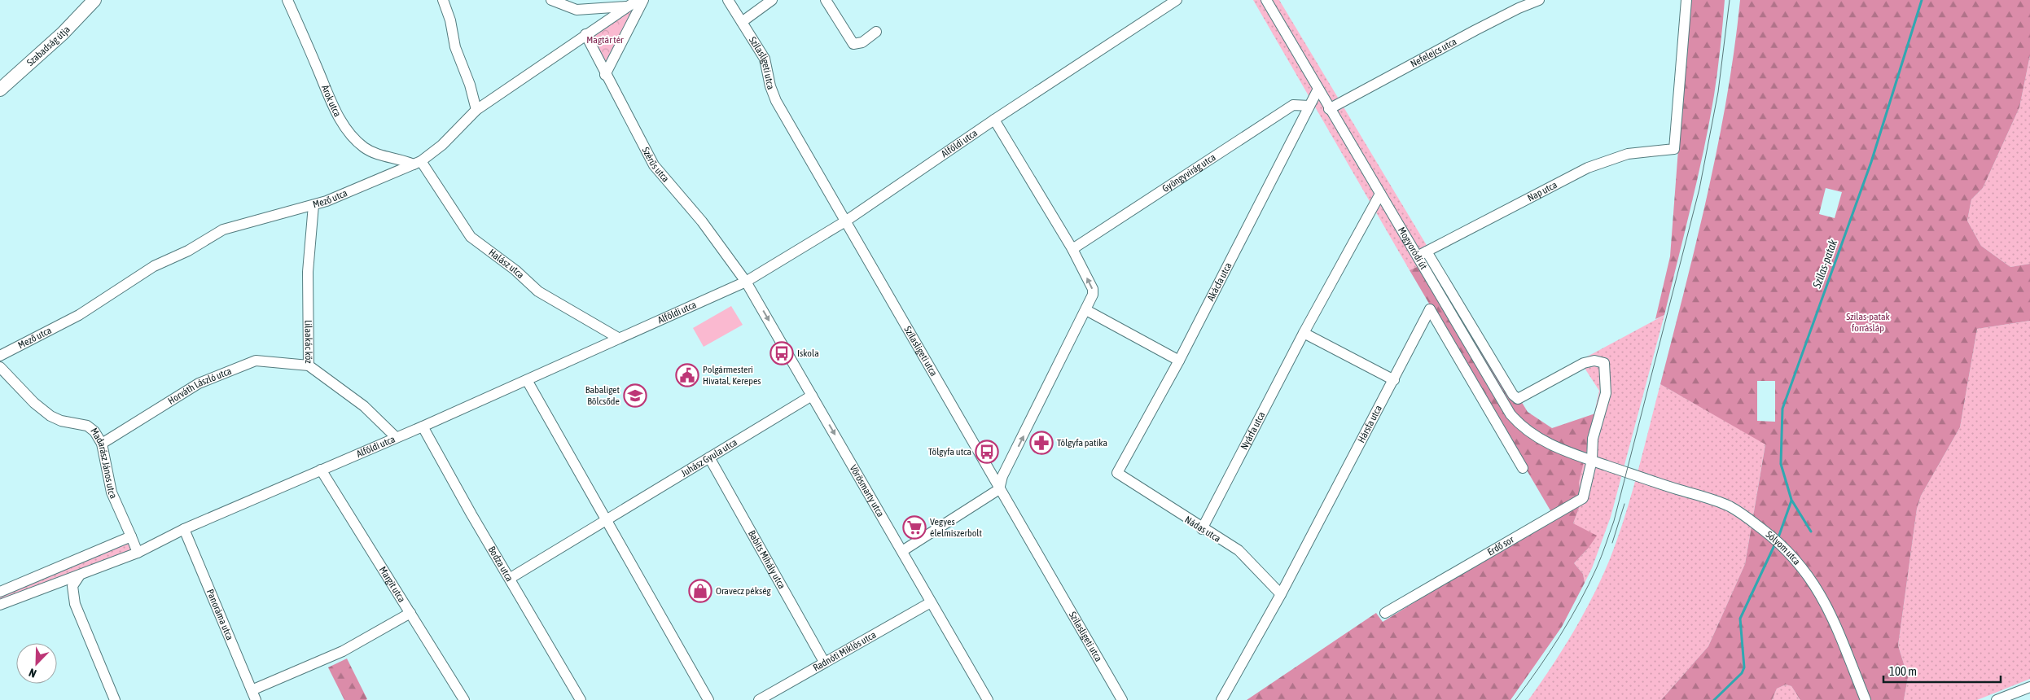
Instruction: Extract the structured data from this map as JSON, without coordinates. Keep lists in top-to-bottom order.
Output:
{
  "streets": {
    "main road": ["Szabadság útja"],
    "street": [
      "Nefelejcs utca",
      "Szilasligeti utca",
      "Árok utca",
      "Alföldi utca",
      "Szérűs utca",
      "Gyöngyvirág utca",
      "Nap utca",
      "Mező utca",
      "Mogyoródi út",
      "Halász utca",
      "Akácfa utca",
      "Lilaakác köz",
      "Horváth László utca",
      "Hársfa utca",
      "Nyárfa utca",
      "Juhász Gyula utca",
      "Madarász János utca",
      "Vörösmarty utca",
      "Nádas utca",
      "Erdő sor",
      "Sólyom utca",
      "Babits Mihály utca",
      "Bodza utca",
      "Margit utca",
      "Panoráma utca",
      "Radnóti Miklós utca"
    ]
  },
  "crossings": [
    ["Nefelejcs utca", "Mogyoródi út"],
    ["Szilasligeti utca", "Alföldi utca"],
    ["Árok utca", "Mező utca"],
    ["Árok utca", "Halász utca"],
    ["Alföldi utca", "Szérűs utca"],
    ["Alföldi utca", "Halász utca"],
    ["Alföldi utca", "Lilaakác köz"],
    ["Alföldi utca", "Vörösmarty utca"],
    ["Alföldi utca", "Bodza utca"],
    ["Alföldi utca", "Margit utca"],
    ["Alföldi utca", "Panoráma utca"],
    ["Szérűs utca", "Mező utca"],
    ["Szérűs utca", "Vörösmarty utca"],
    ["Gyöngyvirág utca", "Akácfa utca"],
    ["Nap utca", "Mogyoródi út"],
    ["Mező utca", "Halász utca"],
    ["Mező utca", "Lilaakác köz"],
    ["Mogyoródi út", "Akácfa utca"],
    ["Mogyoródi út", "Nyárfa utca"],
    ["Mogyoródi út", "Erdő sor"],
    ["Mogyoródi út", "Sólyom utca"],
    ["Akácfa utca", "Nádas utca"],
    ["Lilaakác köz", "Horváth László utca"],
    ["Horváth László utca", "Madarász János utca"],
    ["Hársfa utca", "Nádas utca"],
    ["Nyárfa utca", "Nádas utca"],
    ["Juhász Gyula utca", "Vörösmarty utca"],
    ["Juhász Gyula utca", "Babits Mihály utca"],
    ["Juhász Gyula utca", "Bodza utca"],
    ["Vörösmarty utca", "Radnóti Miklós utca"],
    ["Babits Mihály utca", "Radnóti Miklós utca"]
  ],
  "one_way": ["Vörösmarty utca"],
  "water": ["Szilas-patak"],
  "parks": ["Magtár tér", "Szilas-patak forrásláp"],
  "places": {
    "bus stop": ["Iskola", "Tölgyfa utca"],
    "public building": ["Polgármesteri Hivatal, Kerepes"],
    "school or university": ["Babaliget Bölcsőde"],
    "pharmacy": ["Tölgyfa patika"],
    "supermarket": ["Vegyes élelmiszerbolt"],
    "shop": ["Oravecz pékség"]
  },
  "scale_bar": "100 m",
  "north": "bottom left"
}
